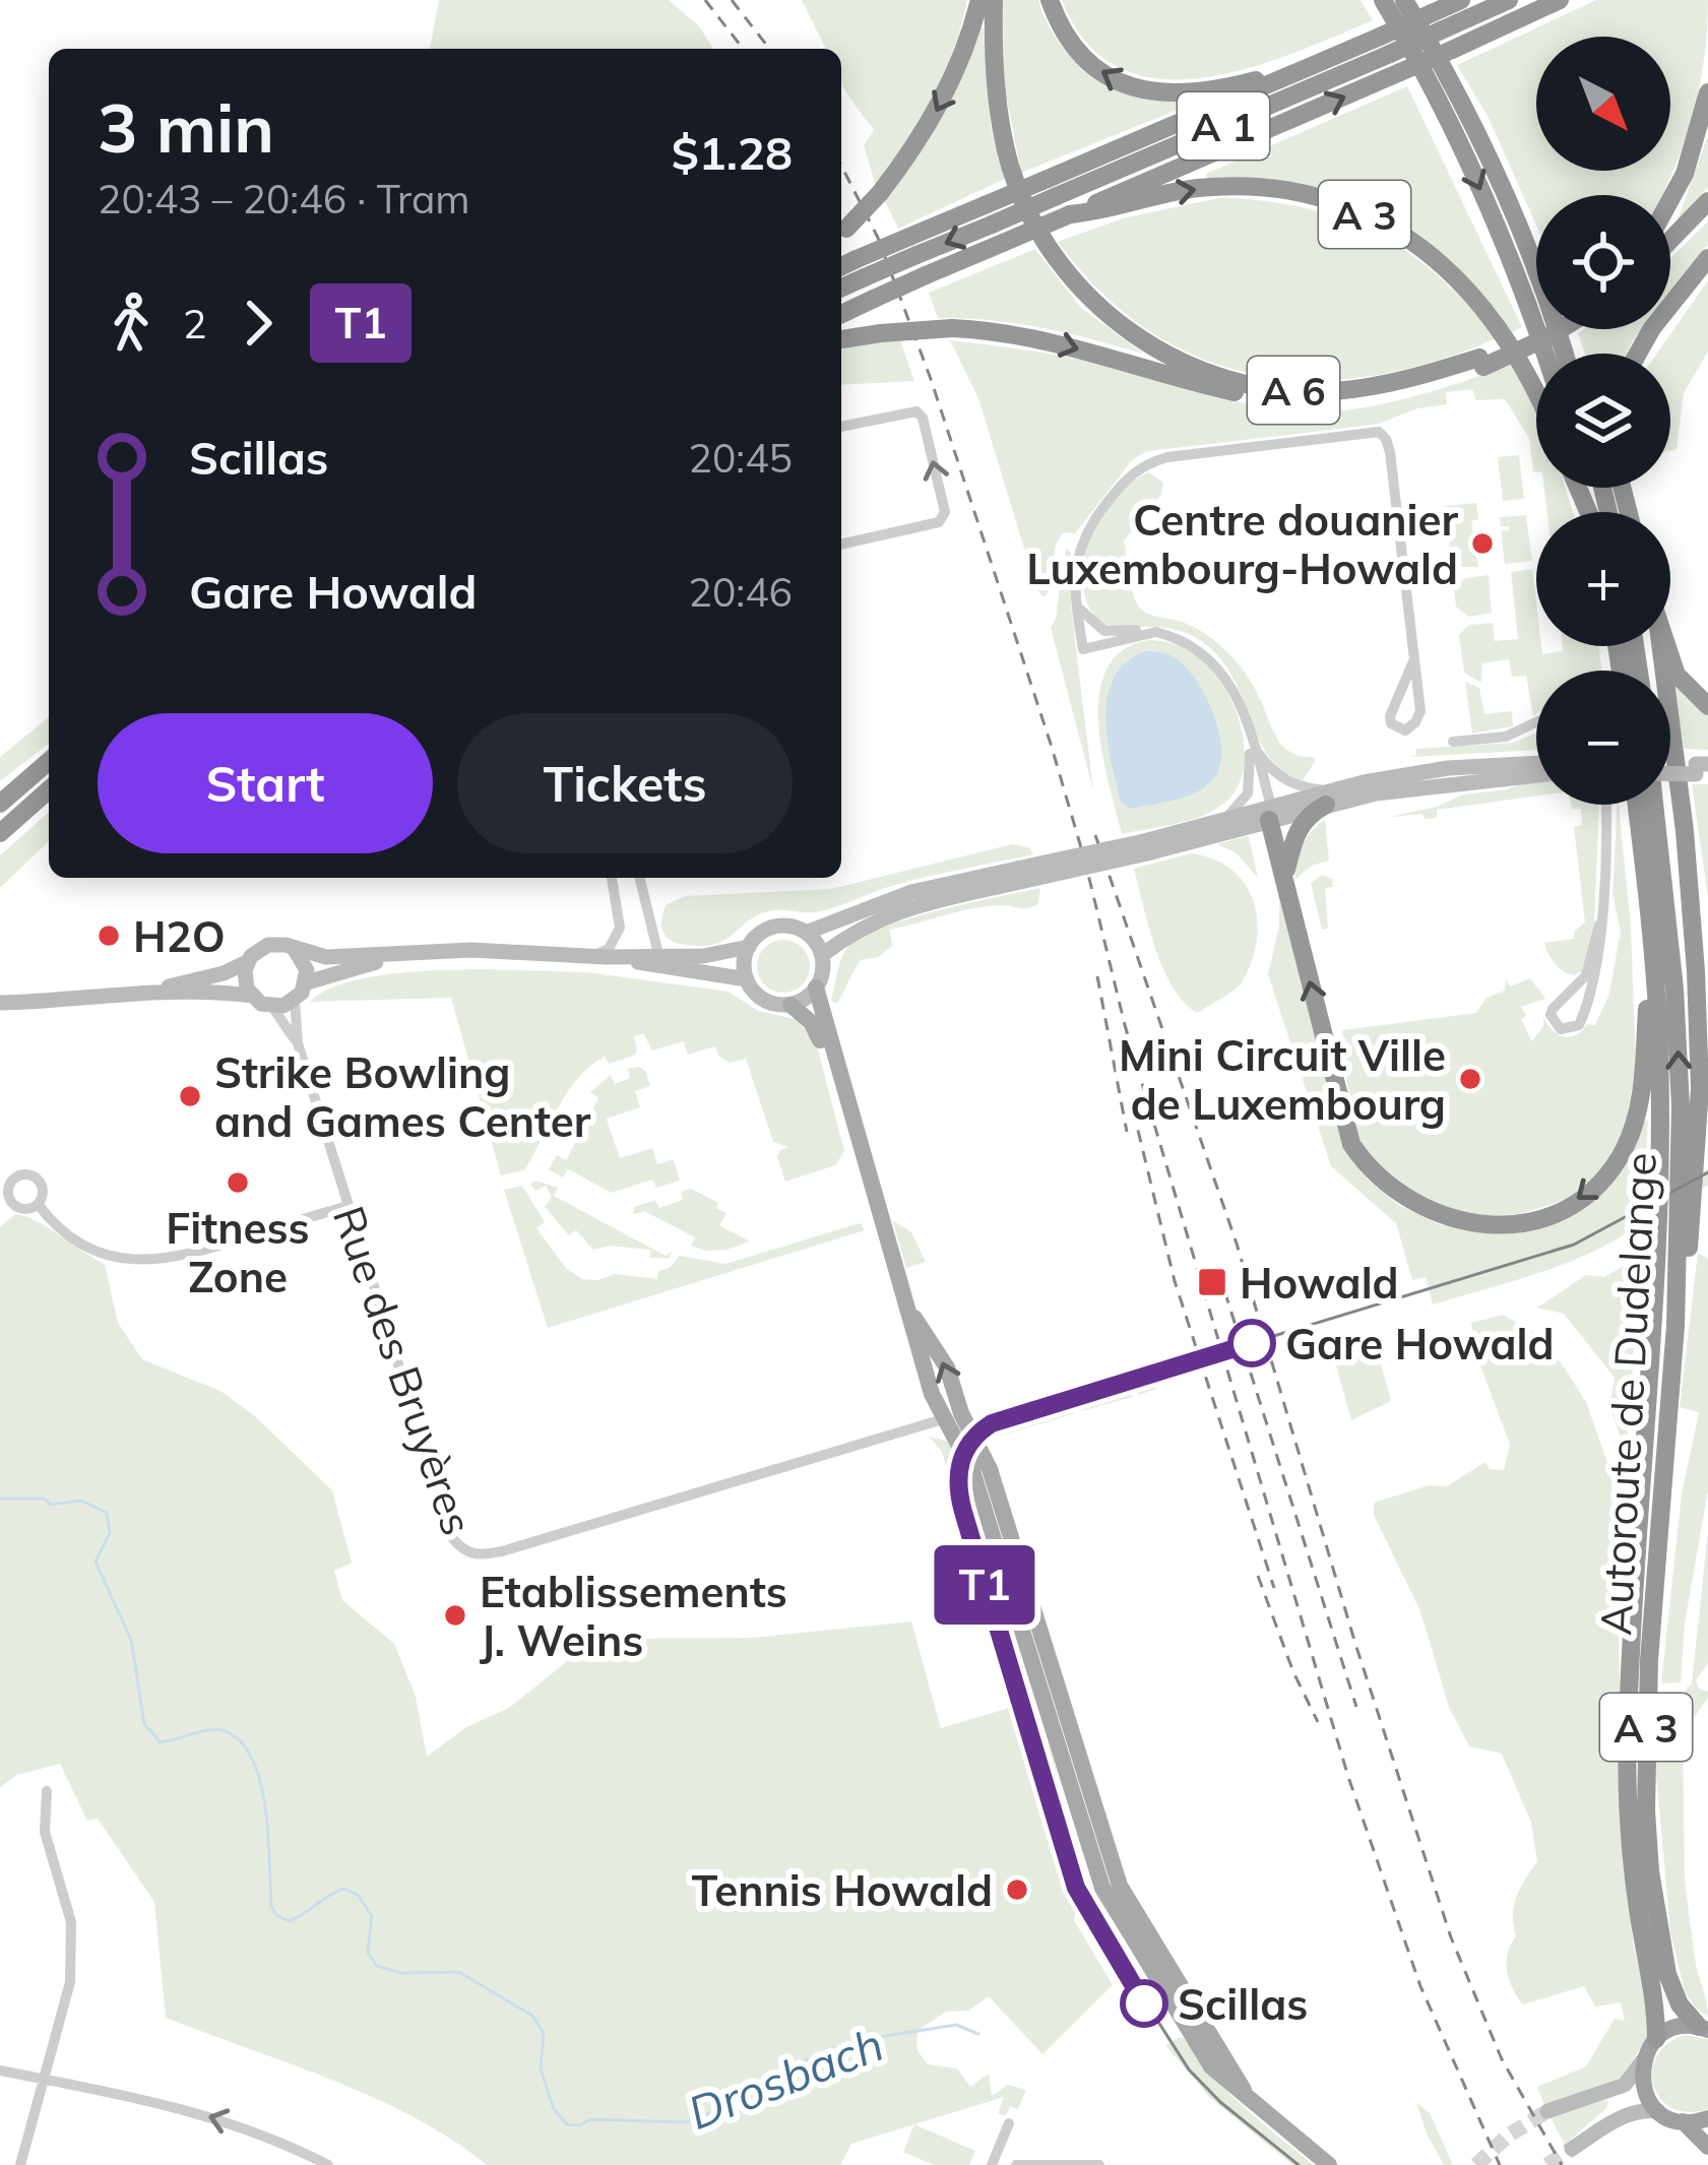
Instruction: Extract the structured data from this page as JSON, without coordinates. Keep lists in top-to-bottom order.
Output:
{
  "streets": {
    "highway": [
      "A 1",
      "A 3",
      "A 6",
      "Autoroute de Dudelange"
    ],
    "street": ["Rue des Bruyères"]
  },
  "crossings": [
    ["A 1", "A 3"],
    ["A 3", "Autoroute de Dudelange"]
  ],
  "water": ["Drosbach"],
  "places": {
    "other": [
      "Centre douanier Luxembourg-Howald",
      "H2O",
      "Mini Circuit Ville de Luxembourg",
      "Strike Bowling and Games Center",
      "Fitness Zone",
      "Gare Howald",
      "Etablissements J. Weins",
      "Tennis Howald",
      "Scillas"
    ],
    "transit": ["Howald"]
  },
  "lines": ["tram line T1"],
  "north": "bottom right",
  "page": {
    "on_map": "T1",
    "map_buttons": ["+", "−"],
    "heading": ["3 min", "20:43 – 20:46 · Tram", "$1.28"],
    "legs": ["2", "T1"],
    "list": [
      {
        "name": "Scillas",
        "value": "20:45"
      },
      {
        "name": "Gare Howald",
        "value": "20:46"
      }
    ],
    "buttons": ["Start", "Tickets"]
  }
}
